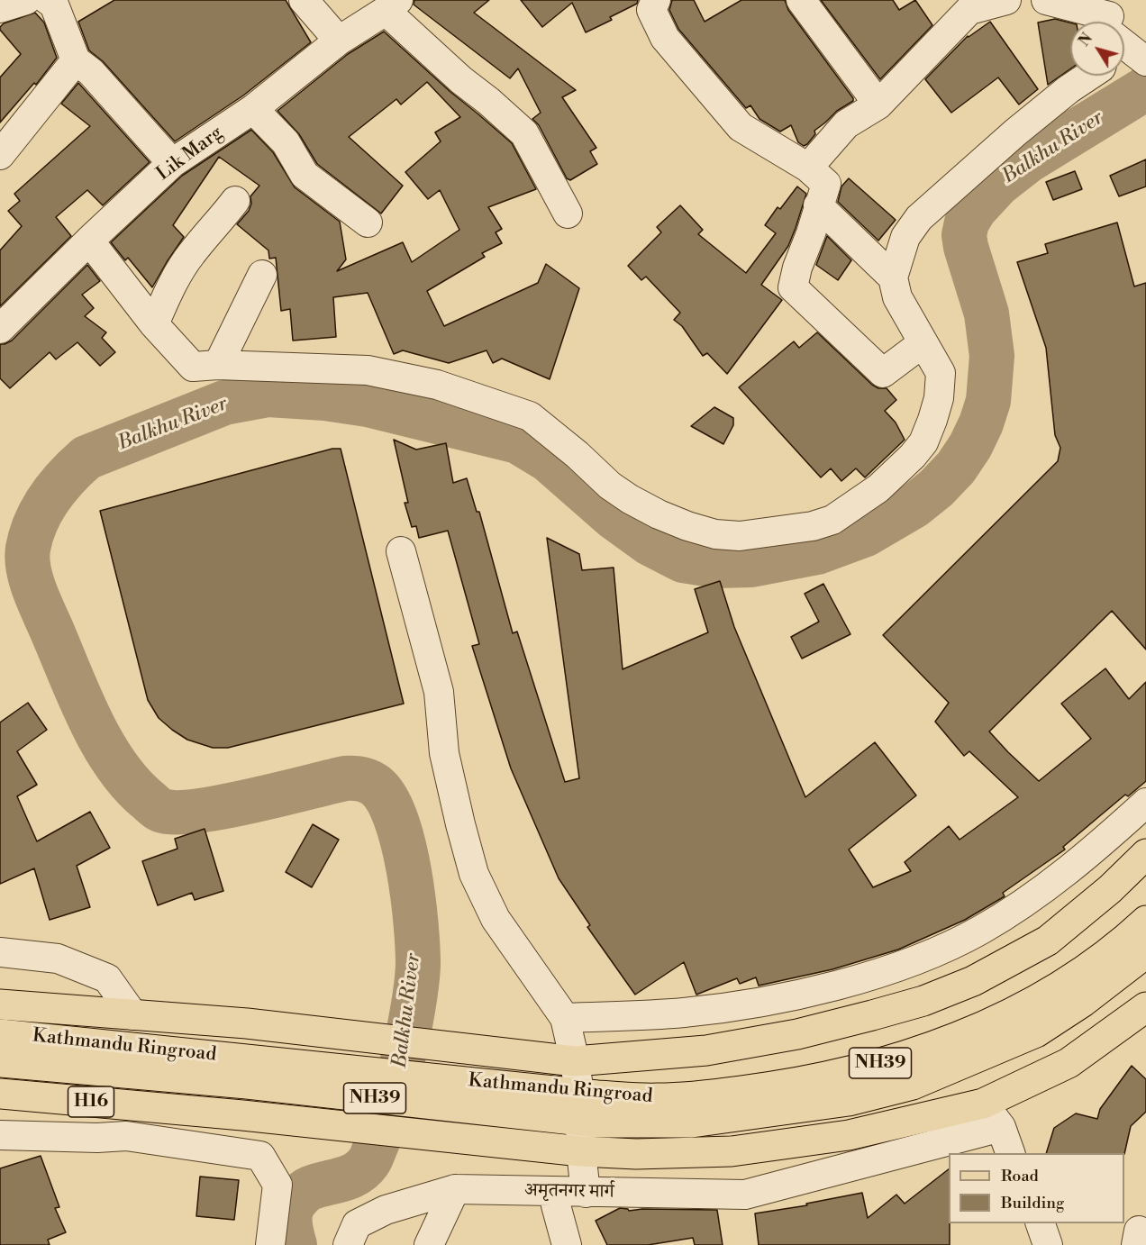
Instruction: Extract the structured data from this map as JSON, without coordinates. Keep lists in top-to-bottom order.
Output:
{
  "streets": {
    "main road": ["Kathmandu Ringroad", "NH39", "H16"],
    "street": ["Lik Marg", "अमृतनगर मार्ग"]
  },
  "water": ["Balkhu River"],
  "legend": ["Road", "Building"],
  "north": "top left"
}
